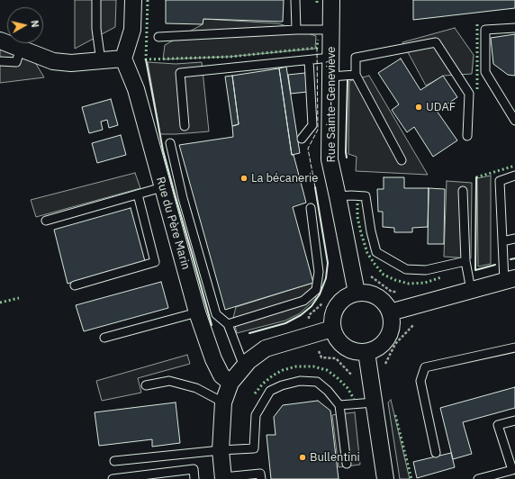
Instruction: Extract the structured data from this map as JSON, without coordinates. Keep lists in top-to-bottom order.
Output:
{
  "streets": {
    "street": ["Rue Sainte-Geneviève", "Rue du Père Marin"]
  },
  "places": ["UDAF", "La bécanerie", "Bullentini"],
  "north": "right"
}
